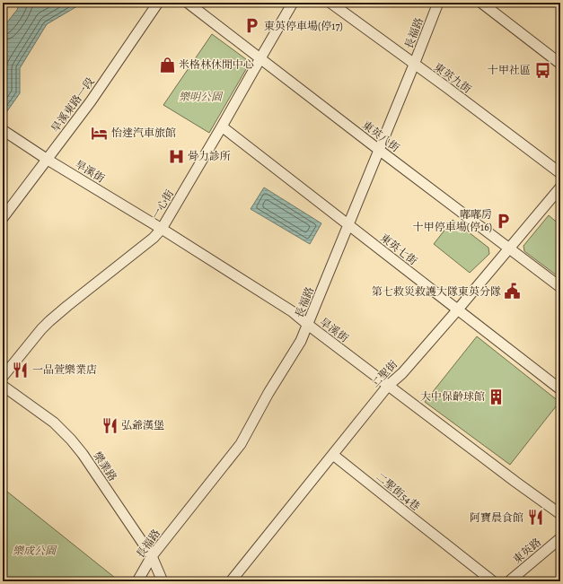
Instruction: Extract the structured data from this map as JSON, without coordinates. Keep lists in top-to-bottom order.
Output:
{
  "streets": {
    "street": [
      "長福路",
      "東英九街",
      "旱溪東路一段",
      "東英八街",
      "旱溪街",
      "一心街",
      "東英七街",
      "二聖街",
      "樂業路",
      "二聖街54巷",
      "東英路"
    ]
  },
  "crossings": [
    ["長福路", "東英九街"],
    ["長福路", "東英八街"],
    ["長福路", "旱溪街"],
    ["長福路", "東英七街"],
    ["長福路", "樂業路"],
    ["旱溪東路一段", "旱溪街"],
    ["東英八街", "一心街"],
    ["東英八街", "二聖街"],
    ["旱溪街", "一心街"],
    ["旱溪街", "二聖街"],
    ["一心街", "東英七街"],
    ["東英七街", "二聖街"],
    ["二聖街", "二聖街54巷"]
  ],
  "parks": ["樂明公園", "樂成公園"],
  "places": {
    "parking": ["東英停車場(停17)", "嘟嘟房 十甲停車場(停16)"],
    "shop": ["米格林休閒中心"],
    "bus stop": ["十甲社區"],
    "hotel": ["怡達汽車旅館"],
    "hospital": ["骨力診所"],
    "public building": ["第七救災救護大隊東英分隊"],
    "restaurant": ["一品萱樂業店", "弘爺漢堡", "阿寶晨食館"],
    "building": ["大中保齡球館"]
  }
}
